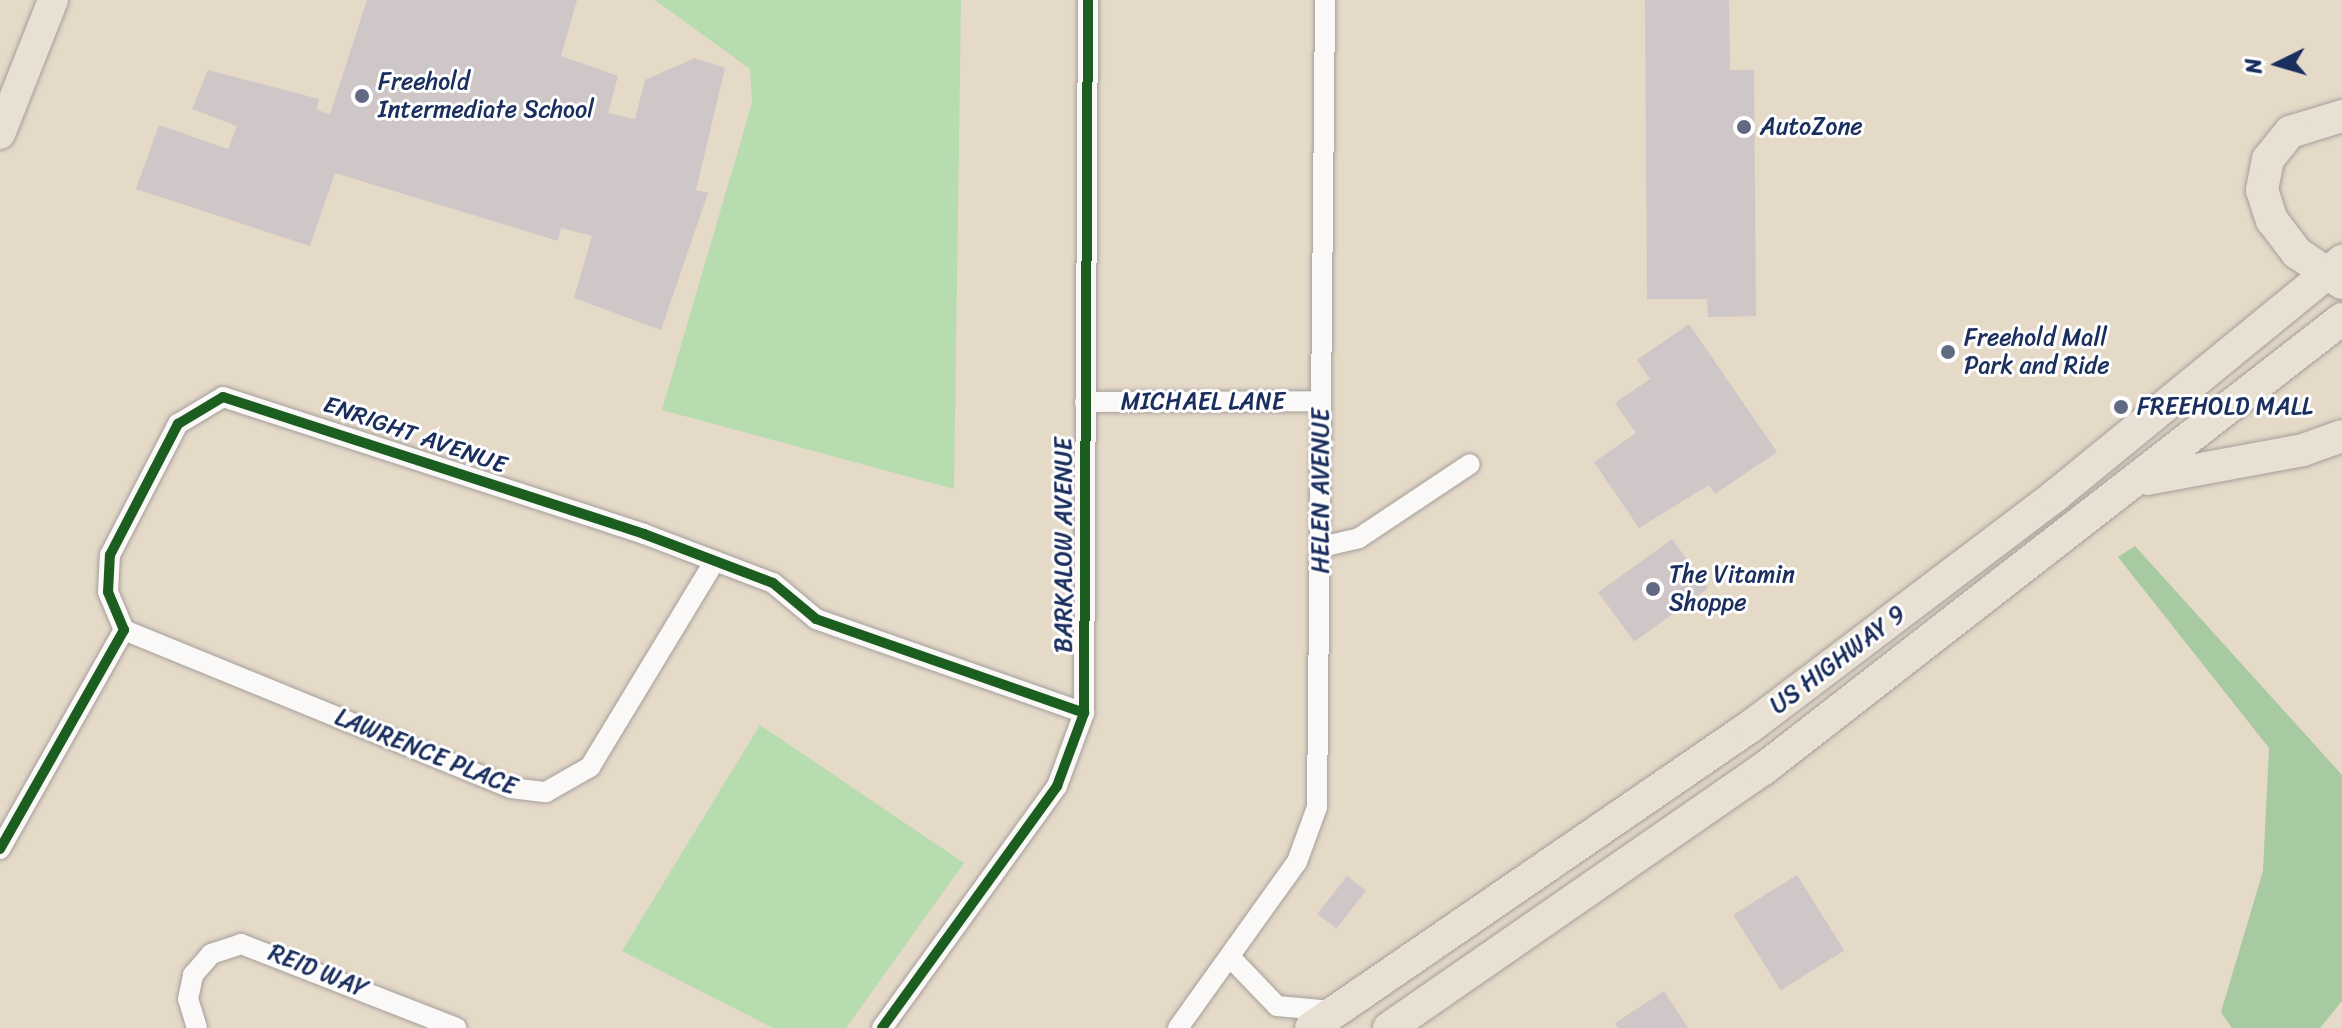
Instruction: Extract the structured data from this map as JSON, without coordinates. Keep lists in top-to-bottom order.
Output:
{
  "streets": {
    "highway": ["US HIGHWAY 9"],
    "street": [
      "MICHAEL LANE",
      "ENRIGHT AVENUE",
      "HELEN AVENUE",
      "BARKALOW AVENUE",
      "LAWRENCE PLACE",
      "REID WAY"
    ]
  },
  "crossings": [
    ["MICHAEL LANE", "HELEN AVENUE"],
    ["MICHAEL LANE", "BARKALOW AVENUE"],
    ["ENRIGHT AVENUE", "BARKALOW AVENUE"],
    ["ENRIGHT AVENUE", "LAWRENCE PLACE"]
  ],
  "places": [
    "Freehold Intermediate School",
    "AutoZone",
    "Freehold Mall Park and Ride",
    "FREEHOLD MALL",
    "The Vitamin Shoppe"
  ],
  "north": "left"
}
